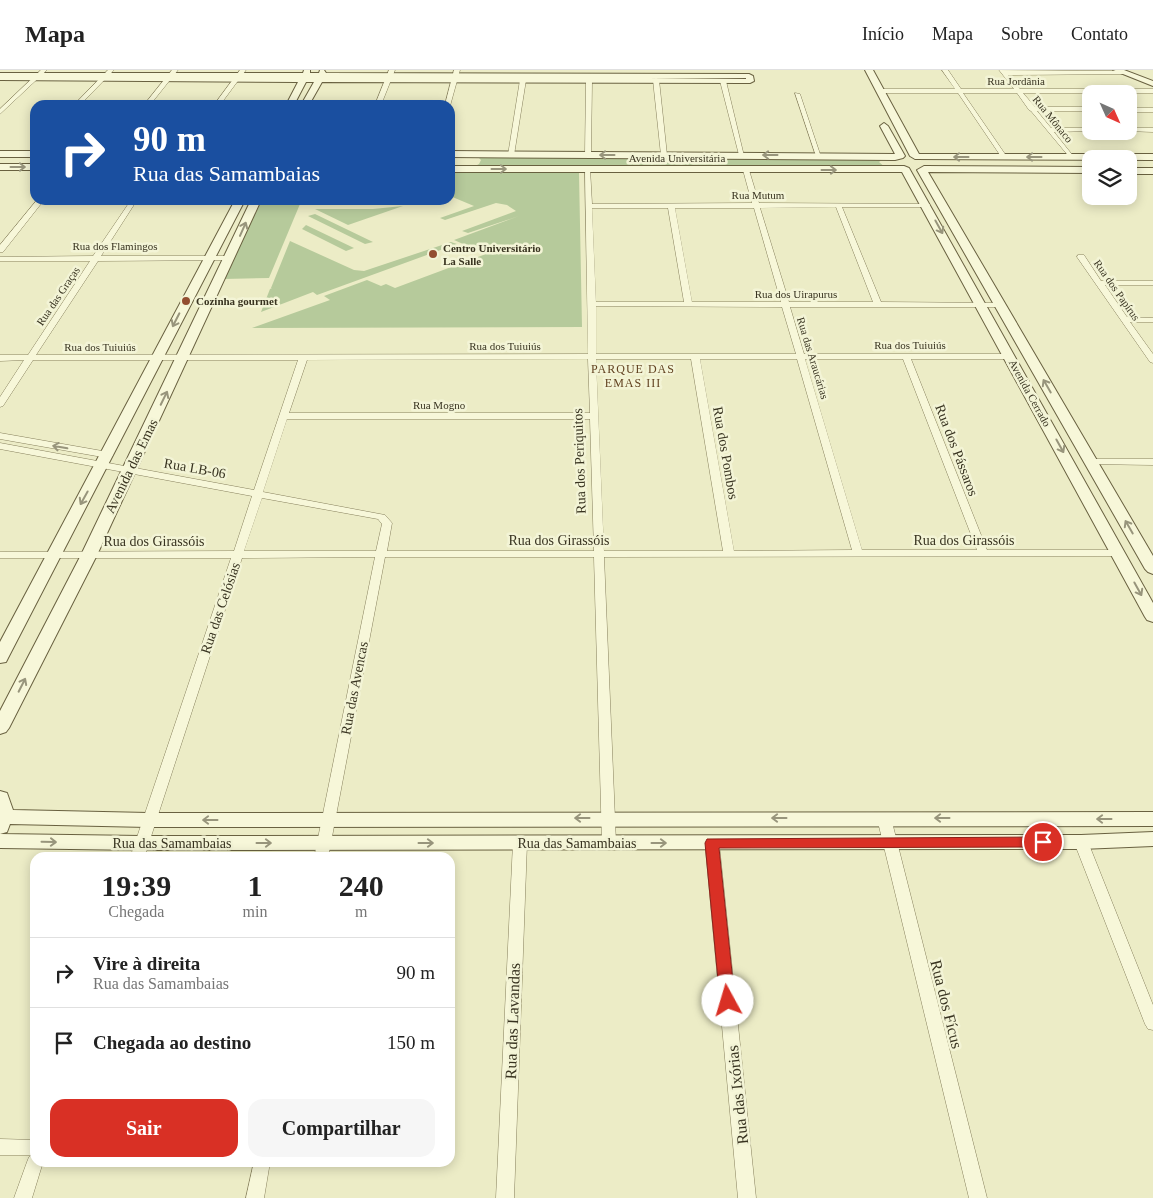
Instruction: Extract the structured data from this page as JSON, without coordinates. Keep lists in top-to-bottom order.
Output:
{
  "streets": {
    "street": [
      "Rua Jordânia",
      "Rua Mônaco",
      "Avenida Universitária",
      "Rua Mutum",
      "Rua dos Flamingos",
      "Rua dos Papírus",
      "Rua dos Uirapurus",
      "Rua das Graças",
      "Rua dos Tuiuiús",
      "Rua das Araucárias",
      "Avenida Cerrado",
      "Rua Mogno",
      "Rua dos Pássaros",
      "Rua dos Pombos",
      "Rua dos Periquitos",
      "Avenida das Emas",
      "Rua LB-06",
      "Rua dos Girassóis",
      "Rua das Celósias",
      "Rua das Avencas",
      "Rua das Samambaias",
      "Rua dos Fícus",
      "Rua das Lavandas",
      "Rua das Ixórias"
    ]
  },
  "crossings": [
    ["Rua Jordânia", "Rua Mônaco"],
    ["Avenida Universitária", "Rua das Araucárias"],
    ["Avenida Universitária", "Avenida Cerrado"],
    ["Avenida Universitária", "Rua dos Periquitos"],
    ["Rua Mutum", "Rua das Araucárias"],
    ["Rua Mutum", "Avenida Cerrado"],
    ["Rua Mutum", "Rua dos Periquitos"],
    ["Rua dos Flamingos", "Rua das Graças"],
    ["Rua dos Flamingos", "Avenida das Emas"],
    ["Rua dos Uirapurus", "Rua das Araucárias"],
    ["Rua dos Uirapurus", "Avenida Cerrado"],
    ["Rua dos Uirapurus", "Rua dos Periquitos"],
    ["Rua das Graças", "Rua dos Tuiuiús"],
    ["Rua dos Tuiuiús", "Rua das Araucárias"],
    ["Rua dos Tuiuiús", "Avenida Cerrado"],
    ["Rua dos Tuiuiús", "Rua dos Pássaros"],
    ["Rua dos Tuiuiús", "Rua dos Pombos"],
    ["Rua dos Tuiuiús", "Rua dos Periquitos"],
    ["Rua dos Tuiuiús", "Avenida das Emas"],
    ["Rua dos Tuiuiús", "Rua das Celósias"],
    ["Rua das Araucárias", "Rua dos Girassóis"],
    ["Avenida Cerrado", "Rua dos Girassóis"],
    ["Rua Mogno", "Rua dos Periquitos"],
    ["Rua Mogno", "Rua das Celósias"],
    ["Rua dos Pássaros", "Rua dos Girassóis"],
    ["Rua dos Pombos", "Rua dos Girassóis"],
    ["Rua dos Periquitos", "Rua dos Girassóis"],
    ["Rua dos Periquitos", "Rua das Samambaias"],
    ["Avenida das Emas", "Rua LB-06"],
    ["Avenida das Emas", "Rua dos Girassóis"],
    ["Rua LB-06", "Rua das Celósias"],
    ["Rua LB-06", "Rua das Avencas"],
    ["Rua dos Girassóis", "Rua das Celósias"],
    ["Rua dos Girassóis", "Rua das Avencas"],
    ["Rua das Celósias", "Rua das Samambaias"],
    ["Rua das Avencas", "Rua das Samambaias"],
    ["Rua das Samambaias", "Rua dos Fícus"],
    ["Rua das Samambaias", "Rua das Lavandas"],
    ["Rua das Samambaias", "Rua das Ixórias"]
  ],
  "districts": ["PARQUE DAS EMAS III"],
  "places": ["Centro Universitário La Salle", "Cozinha gourmet"],
  "north": "bottom right",
  "page": {
    "header": "Mapa",
    "nav": [
      "Início",
      "Mapa",
      "Sobre",
      "Contato"
    ],
    "turn": ["90 m", "Rua das Samambaias"],
    "eta": [
      "19:39",
      "Chegada",
      "1",
      "min",
      "240",
      "m"
    ],
    "list": [
      {
        "name": "Vire à direita",
        "note": "Rua das Samambaias",
        "value": "90 m"
      },
      {
        "name": "Chegada ao destino",
        "value": "150 m"
      }
    ],
    "buttons": ["Sair", "Compartilhar"]
  }
}
